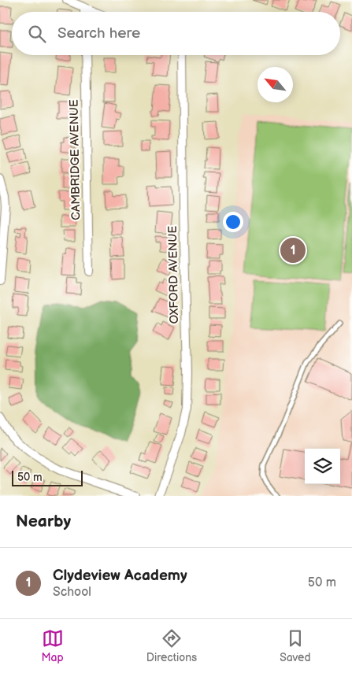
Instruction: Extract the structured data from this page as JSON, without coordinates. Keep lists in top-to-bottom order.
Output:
{
  "streets": {
    "street": ["CAMBRIDGE AVENUE", "OXFORD AVENUE"]
  },
  "scale_bar": "50 m",
  "north": "top left",
  "page": {
    "search": "Search here",
    "pins": "1",
    "scale": "50 m",
    "heading": "Nearby",
    "list": [
      {
        "mark": "1",
        "name": "Clydeview Academy",
        "note": "School",
        "value": "50 m"
      }
    ],
    "nav": ["Map", "Directions", "Saved"]
  }
}
